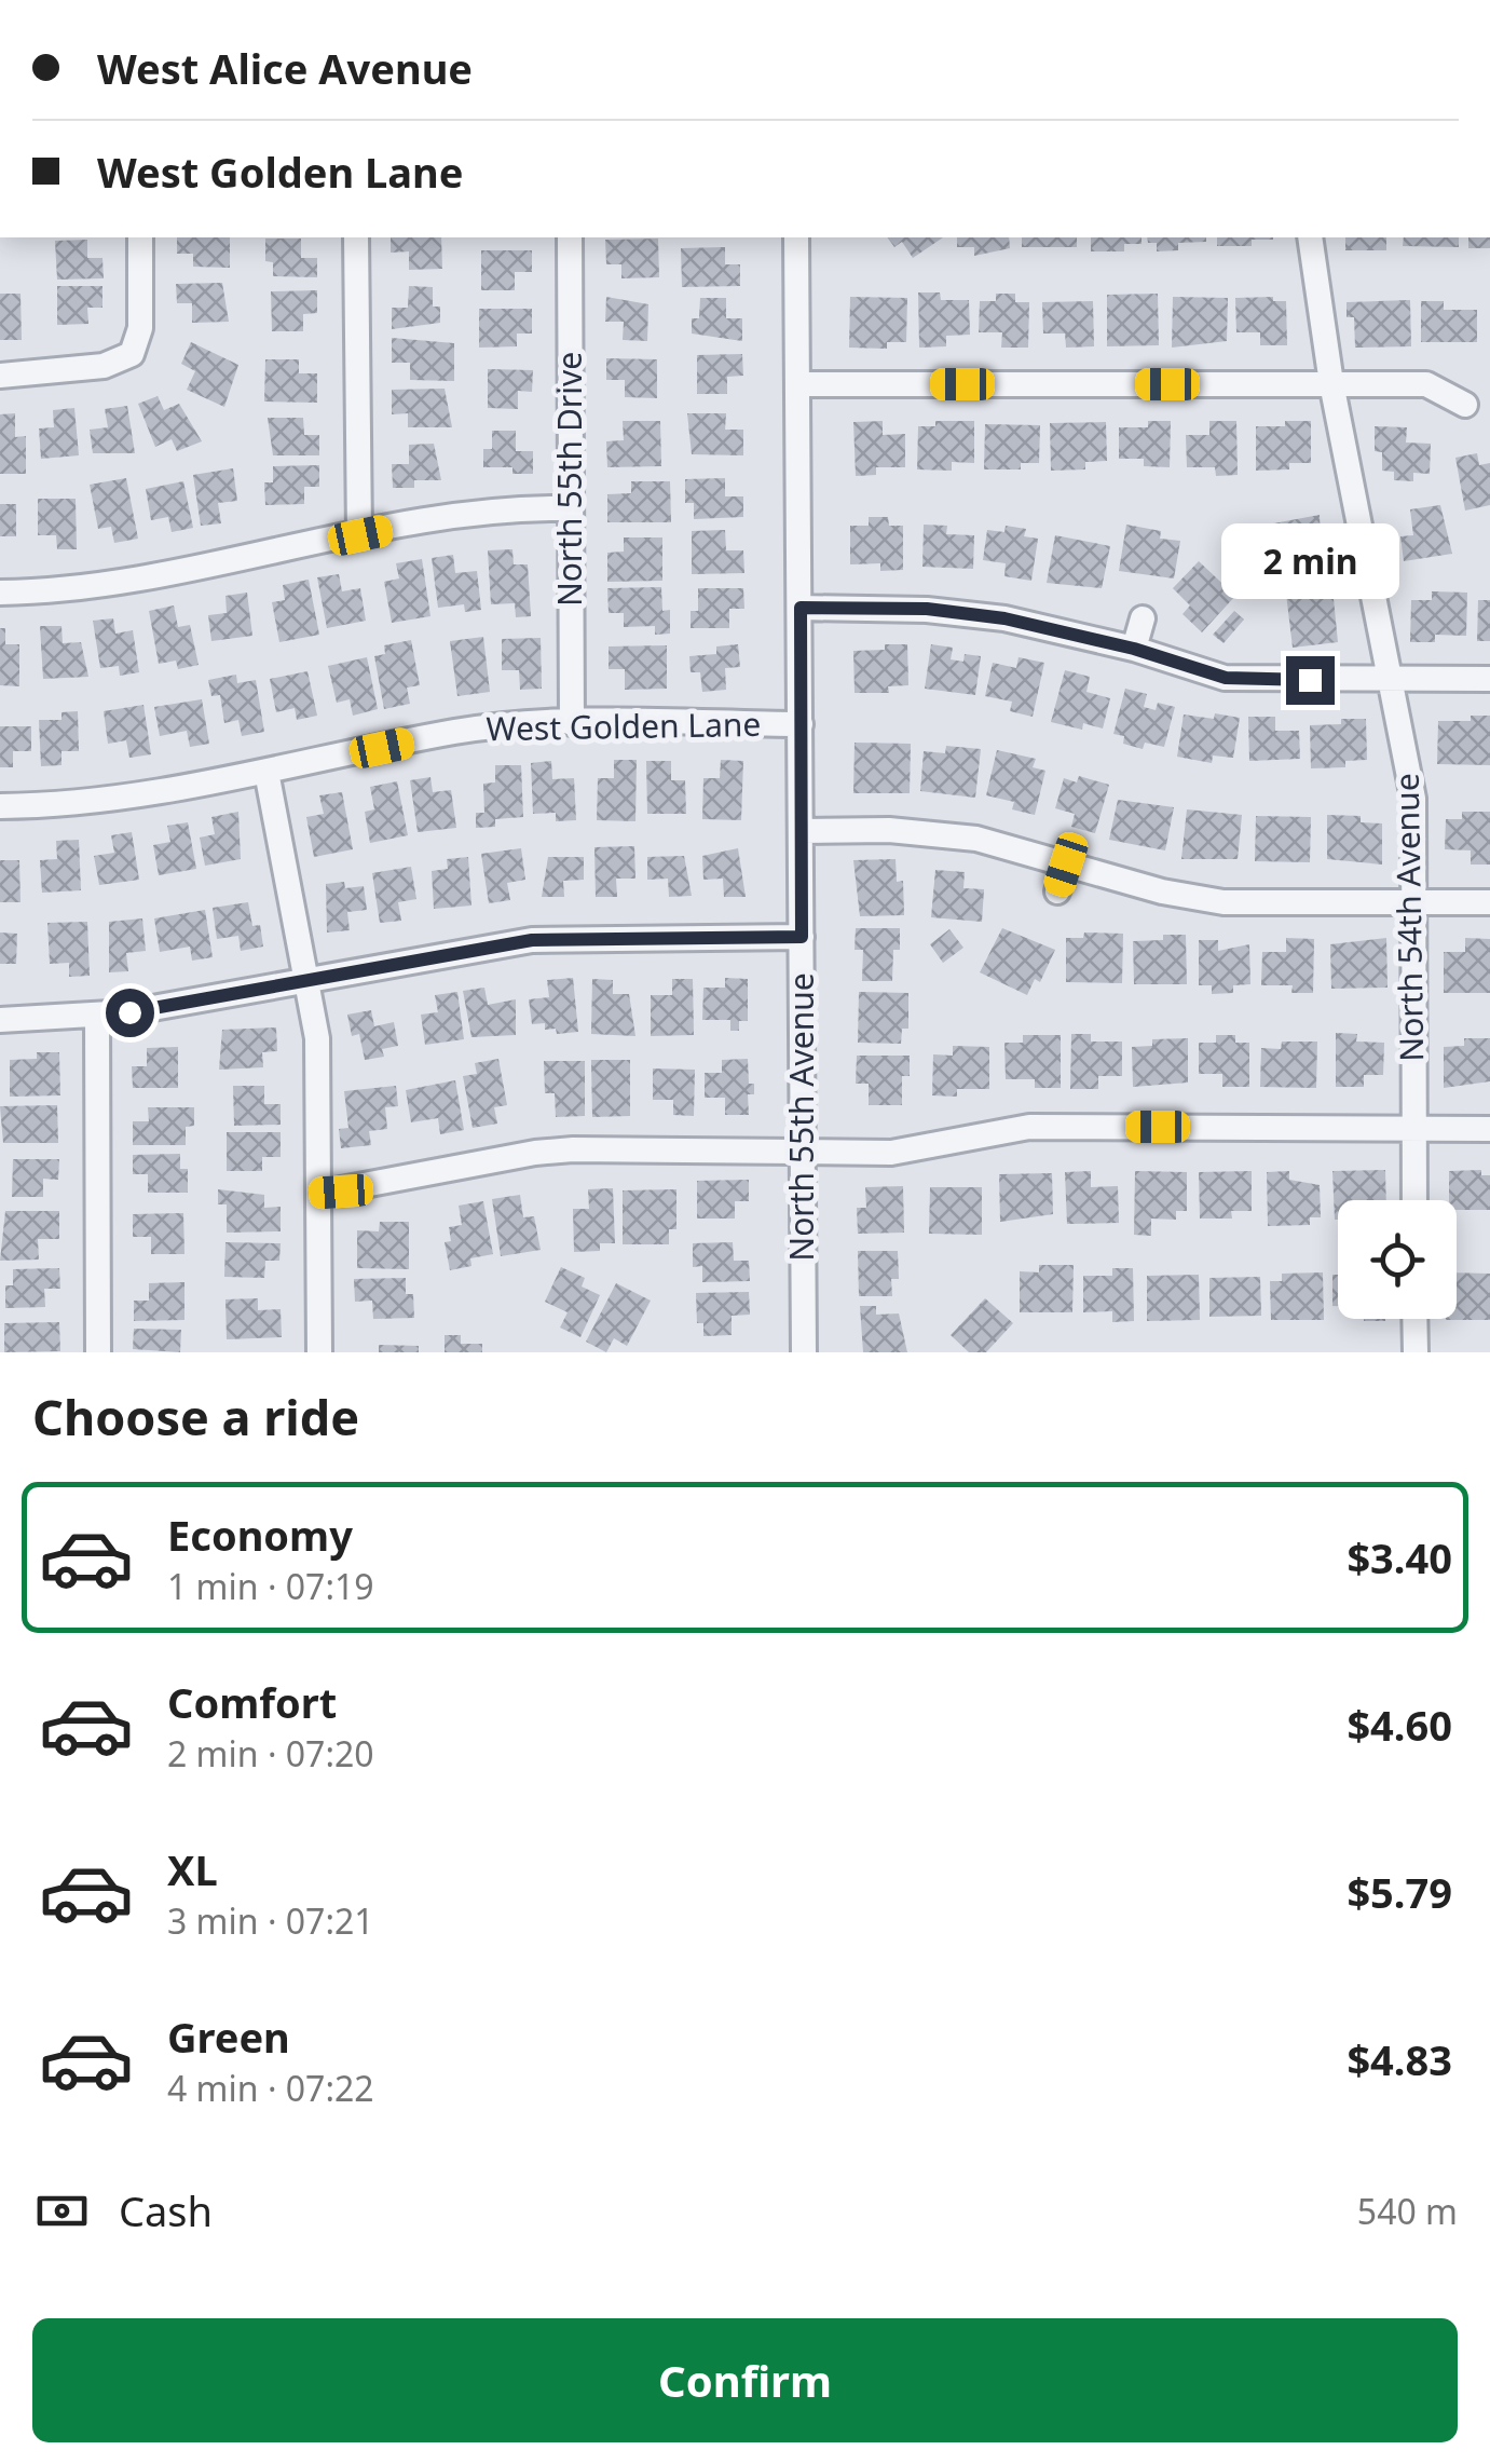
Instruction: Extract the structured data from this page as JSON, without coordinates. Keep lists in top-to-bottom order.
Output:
{
  "streets": {
    "street": [
      "North 55th Drive",
      "West Golden Lane",
      "North 54th Avenue",
      "North 55th Avenue"
    ]
  },
  "crossings": [
    ["North 55th Drive", "West Golden Lane"],
    ["West Golden Lane", "North 55th Avenue"]
  ],
  "page": {
    "banner": ["West Alice Avenue", "West Golden Lane"],
    "bubble": "2 min",
    "heading": "Choose a ride",
    "list": [
      {
        "name": "Economy",
        "note": "1 min · 07:19",
        "value": "$3.40"
      },
      {
        "name": "Comfort",
        "note": "2 min · 07:20",
        "value": "$4.60"
      },
      {
        "name": "XL",
        "note": "3 min · 07:21",
        "value": "$5.79"
      },
      {
        "name": "Green",
        "note": "4 min · 07:22",
        "value": "$4.83"
      }
    ],
    "pay": ["Cash", "540 m"],
    "buttons": "Confirm"
  }
}
